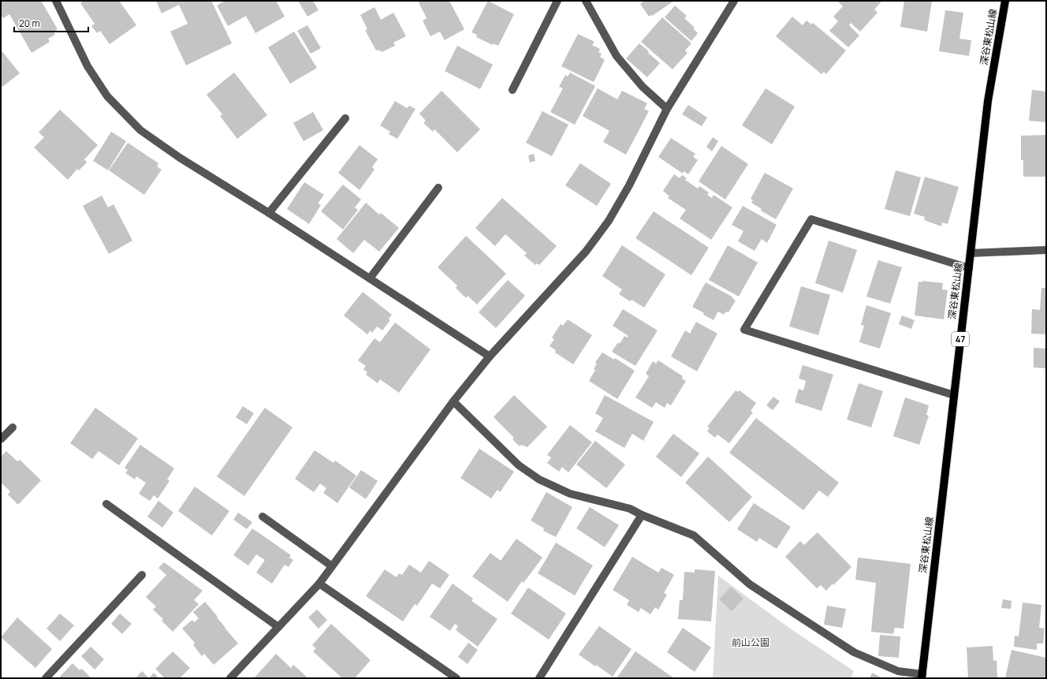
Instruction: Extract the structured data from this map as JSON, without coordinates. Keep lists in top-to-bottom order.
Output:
{
  "streets": {
    "main road": ["深谷東松山線", "47"]
  },
  "parks": ["前山公園"],
  "scale_bar": "20 m"
}
